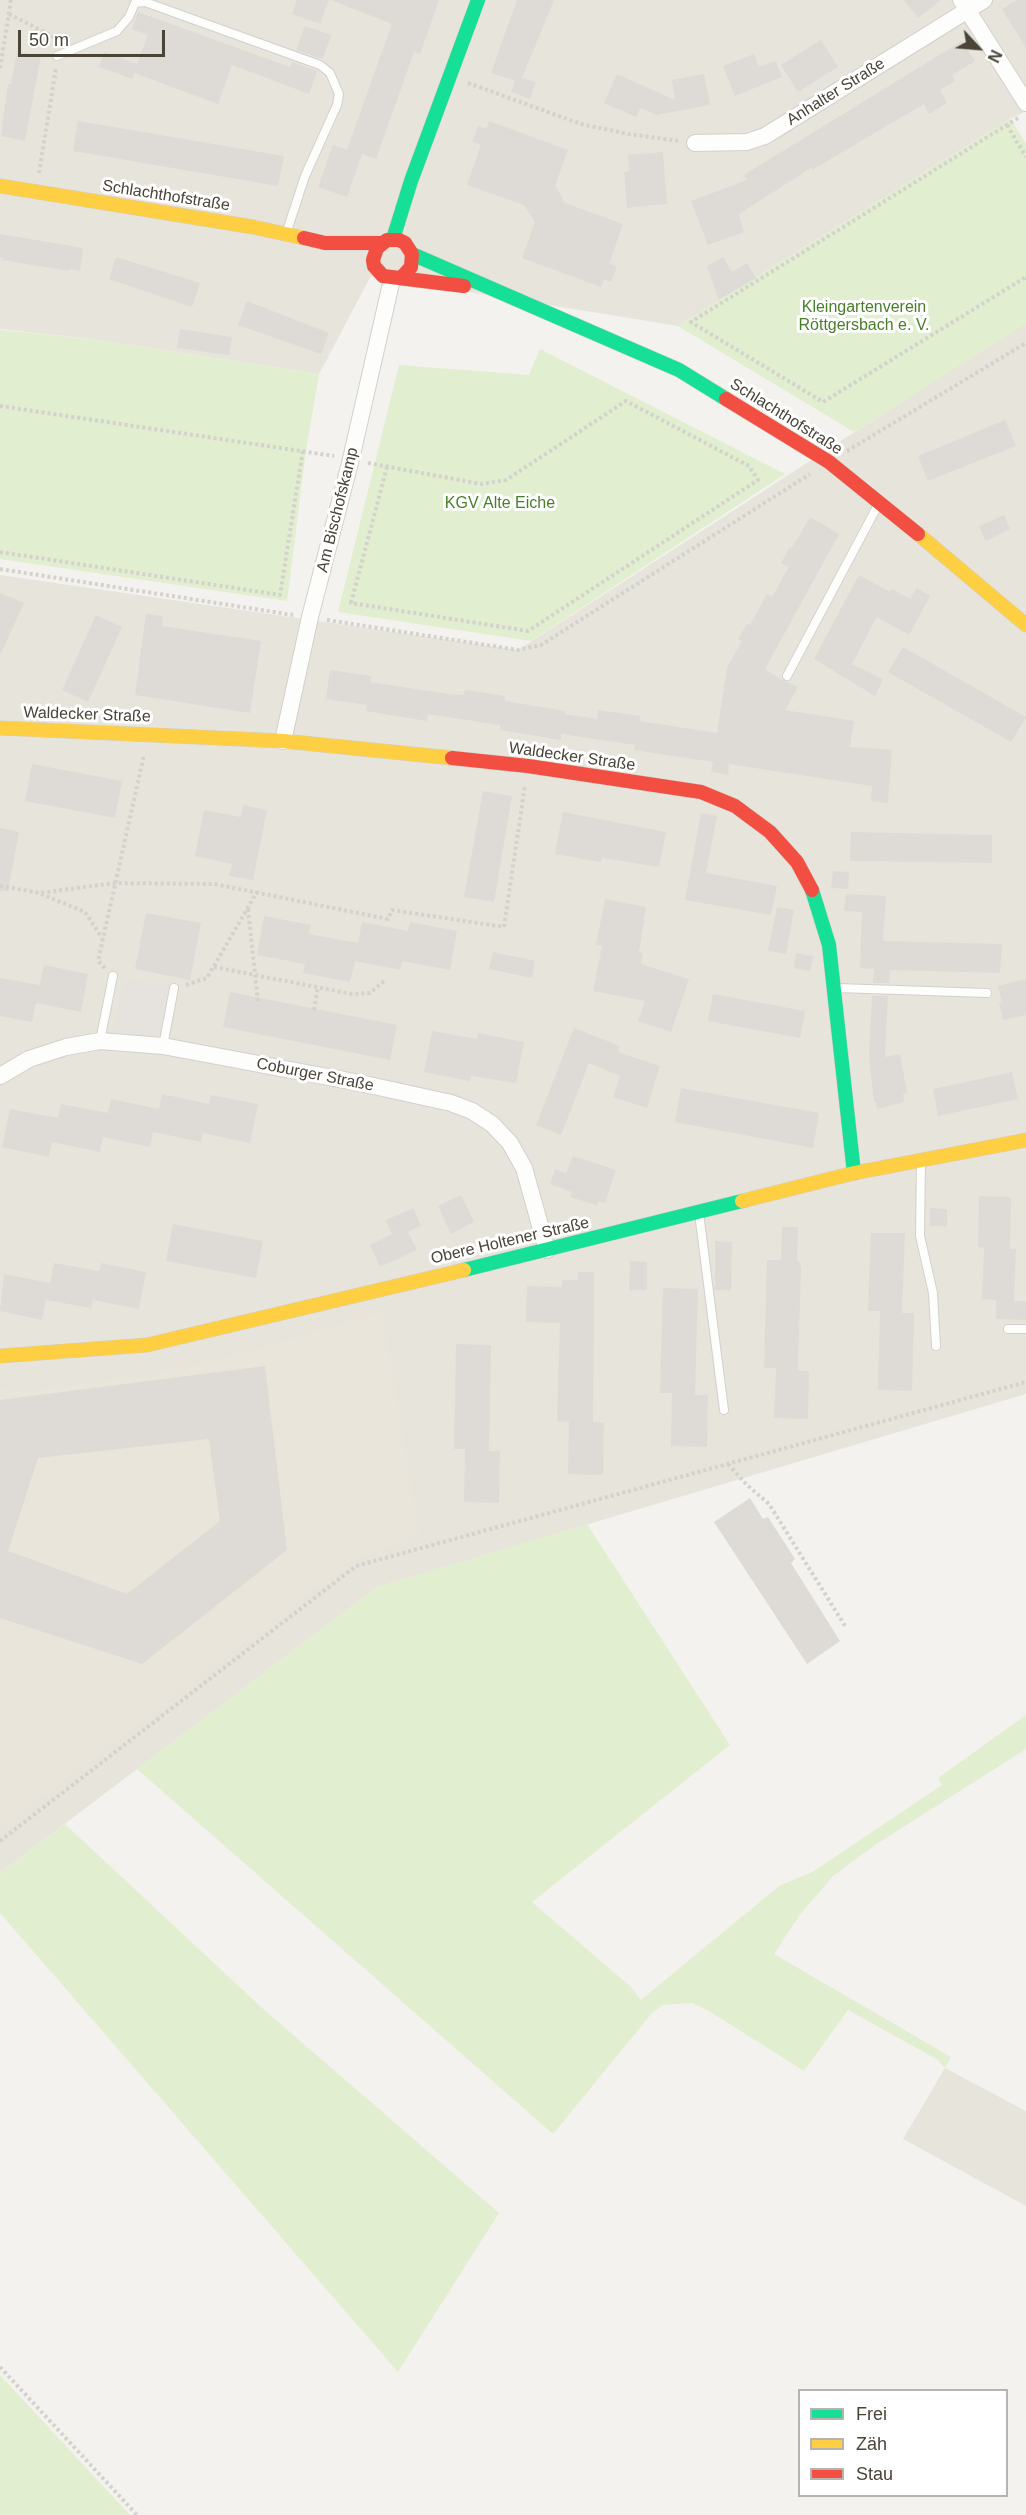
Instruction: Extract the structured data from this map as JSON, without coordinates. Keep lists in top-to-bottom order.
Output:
{
  "streets": {
    "street": [
      "Anhalter Straße",
      "Schlachthofstraße",
      "Am Bischofskamp",
      "Waldecker Straße",
      "Coburger Straße",
      "Obere Holtener Straße"
    ]
  },
  "crossings": [
    ["Schlachthofstraße", "Am Bischofskamp"],
    ["Am Bischofskamp", "Waldecker Straße"],
    ["Waldecker Straße", "Obere Holtener Straße"],
    ["Coburger Straße", "Obere Holtener Straße"]
  ],
  "parks": ["Kleingartenverein Röttgersbach e. V.", "KGV Alte Eiche"],
  "legend": ["Frei", "Zäh", "Stau"],
  "scale_bar": "50 m",
  "north": "bottom right"
}
